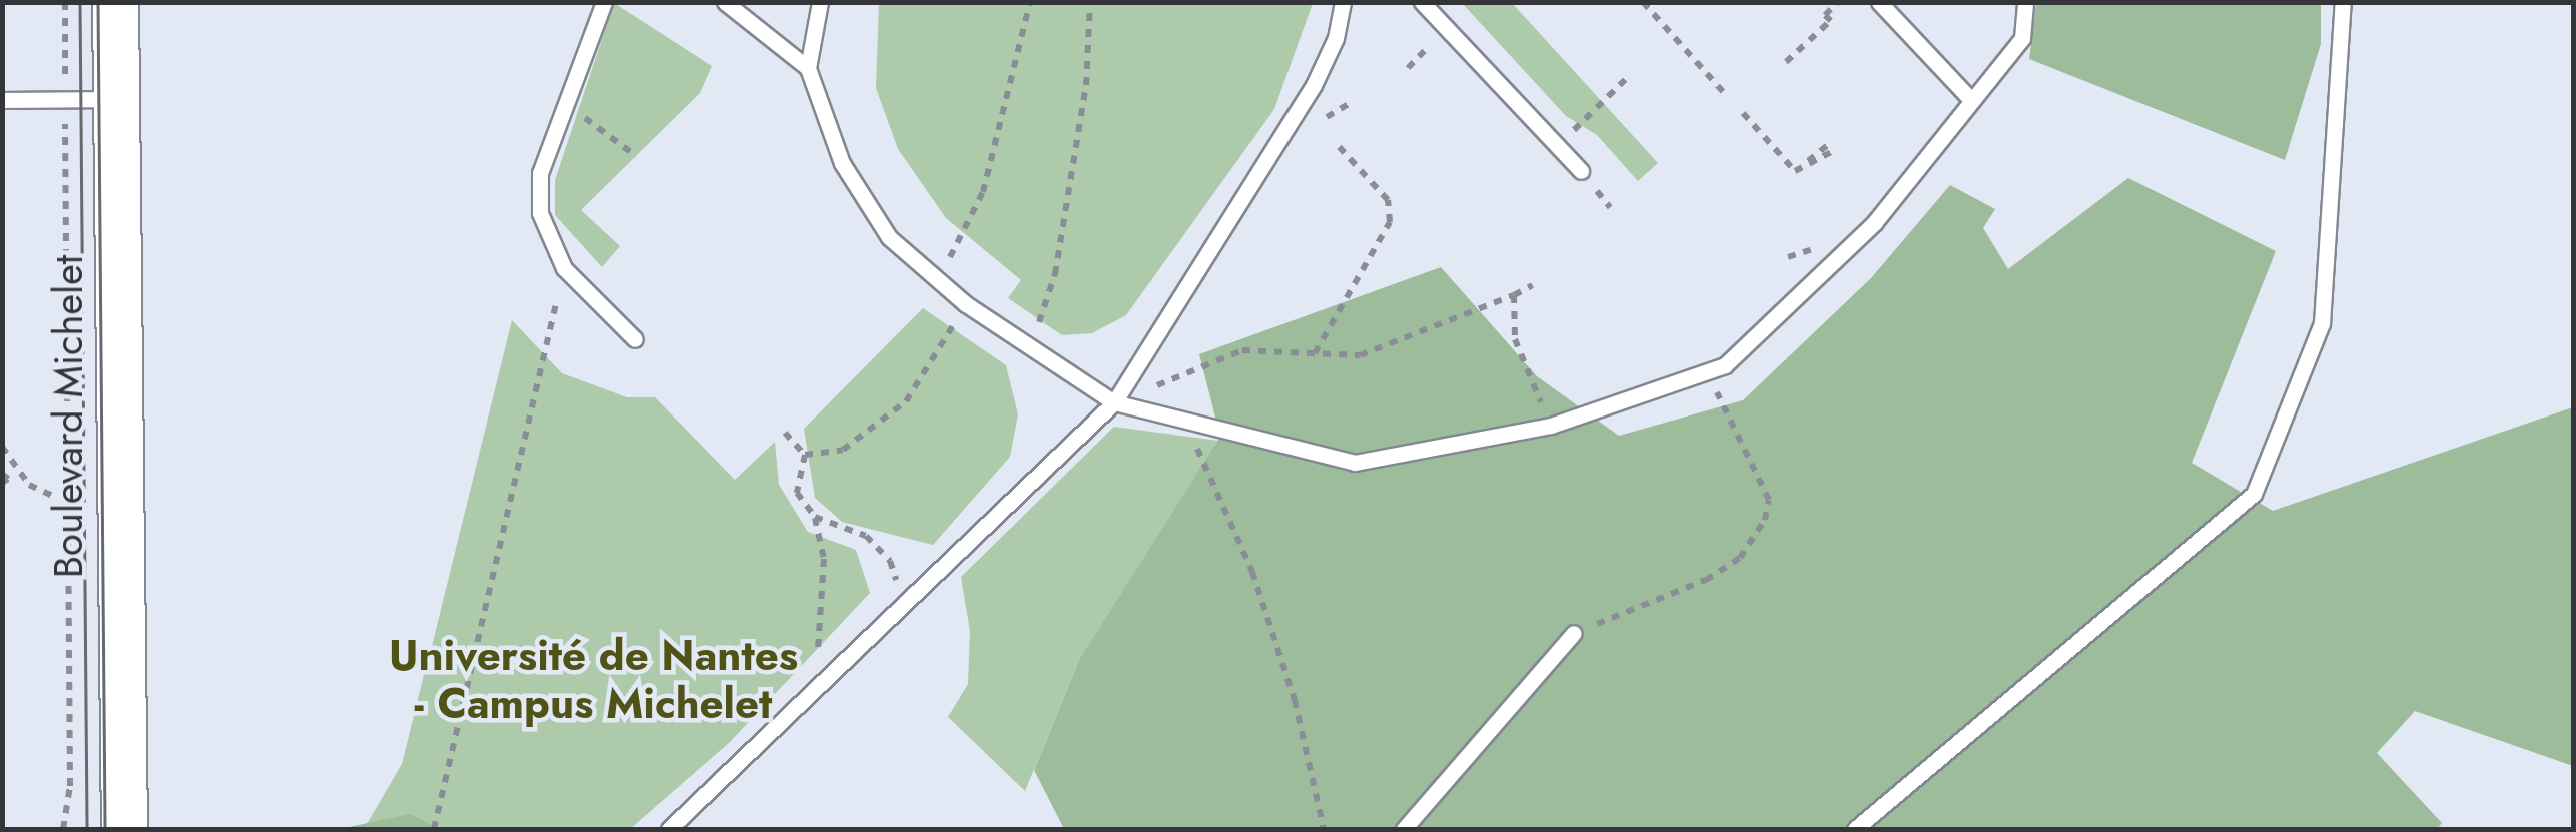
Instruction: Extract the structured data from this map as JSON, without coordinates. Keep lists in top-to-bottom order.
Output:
{
  "streets": {
    "street": ["Boulevard Michelet"]
  },
  "districts": ["Université de Nantes - Campus Michelet"]
}
